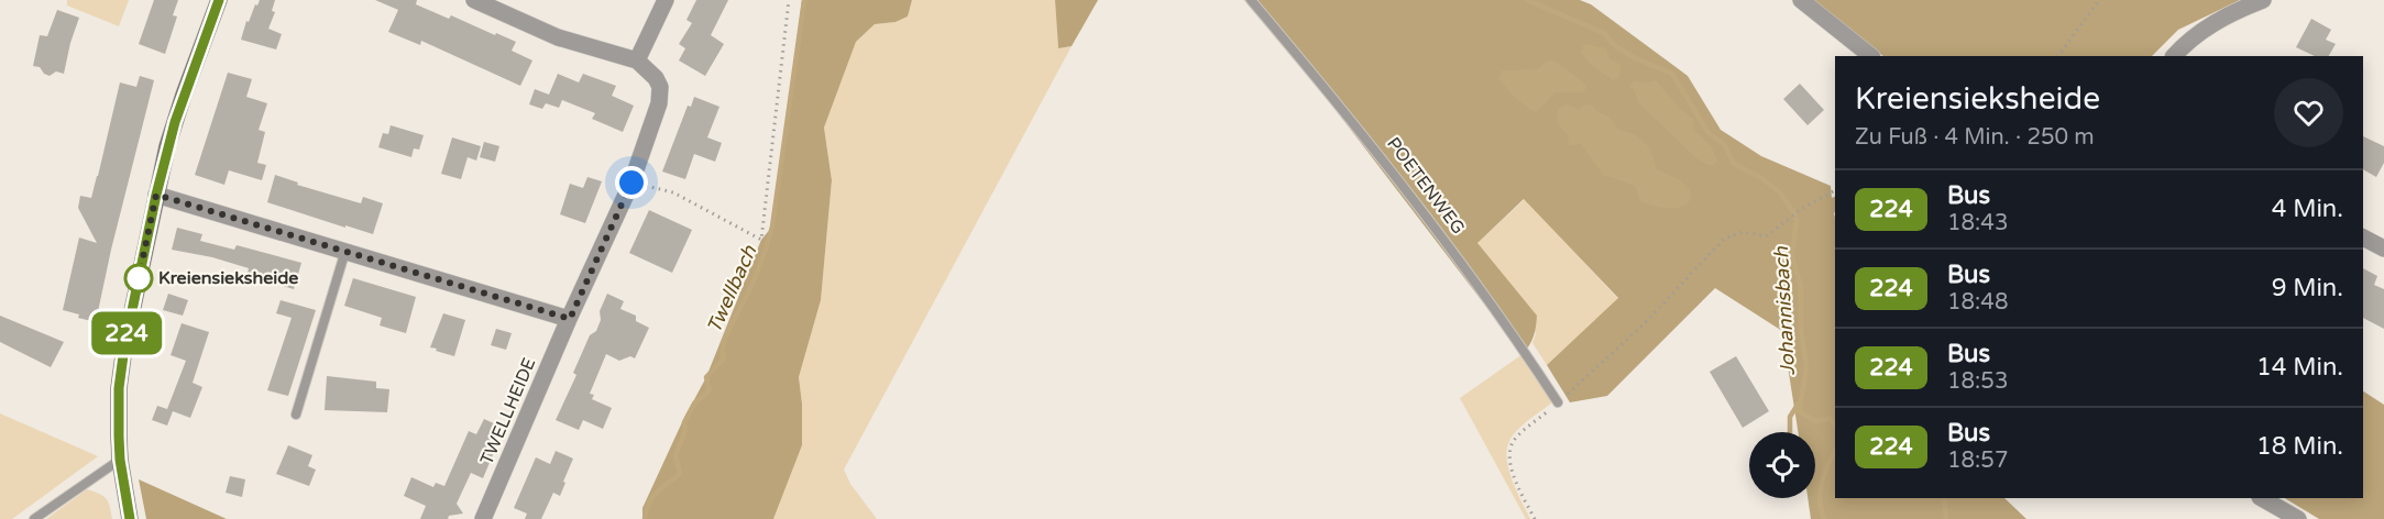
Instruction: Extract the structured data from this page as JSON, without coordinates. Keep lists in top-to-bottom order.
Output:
{
  "streets": {
    "street": ["TWELLHEIDE"],
    "lane": ["POETENWEG"]
  },
  "water": ["Twellbach", "Johannisbach"],
  "places": ["Kreiensieksheide"],
  "lines": ["bus line 224"],
  "page": {
    "on_map": "224",
    "heading": ["Kreiensieksheide", "Zu Fuß · 4 Min. · 250 m"],
    "list": [
      {
        "mark": "224",
        "name": "Bus",
        "note": "18:43",
        "value": "4 Min."
      },
      {
        "mark": "224",
        "name": "Bus",
        "note": "18:48",
        "value": "9 Min."
      },
      {
        "mark": "224",
        "name": "Bus",
        "note": "18:53",
        "value": "14 Min."
      },
      {
        "mark": "224",
        "name": "Bus",
        "note": "18:57",
        "value": "18 Min."
      }
    ]
  }
}
